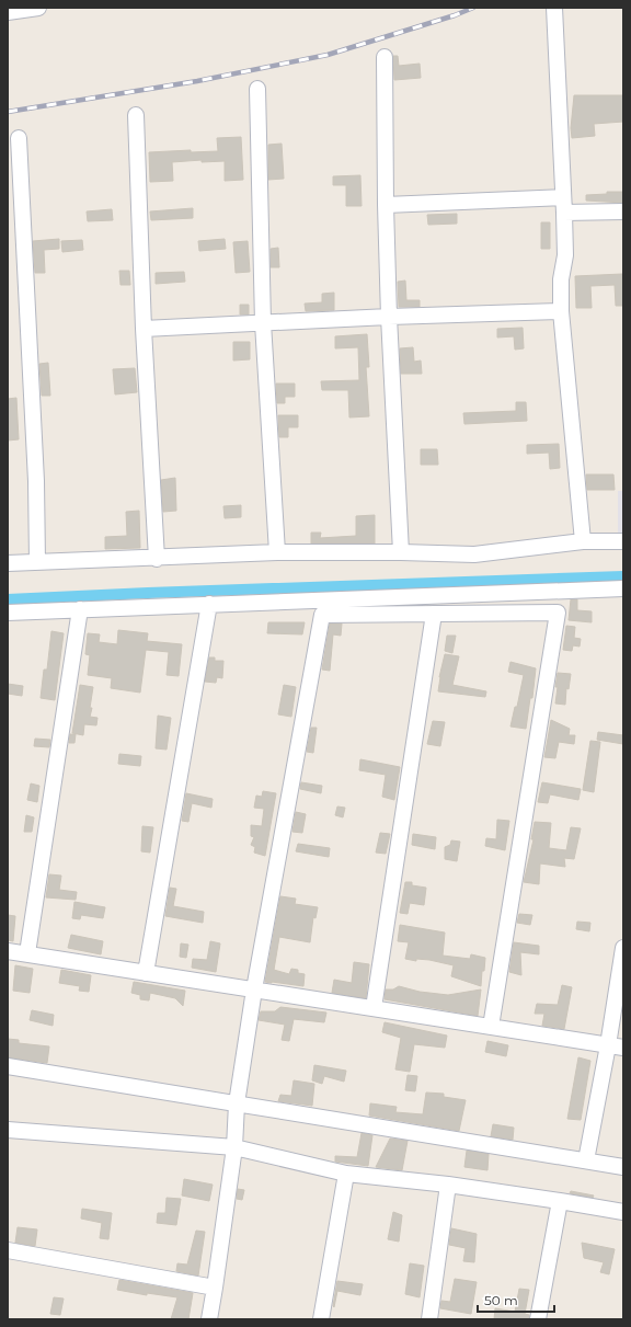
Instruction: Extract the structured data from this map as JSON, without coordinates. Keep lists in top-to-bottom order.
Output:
{
  "scale_bar": "50 m"
}
